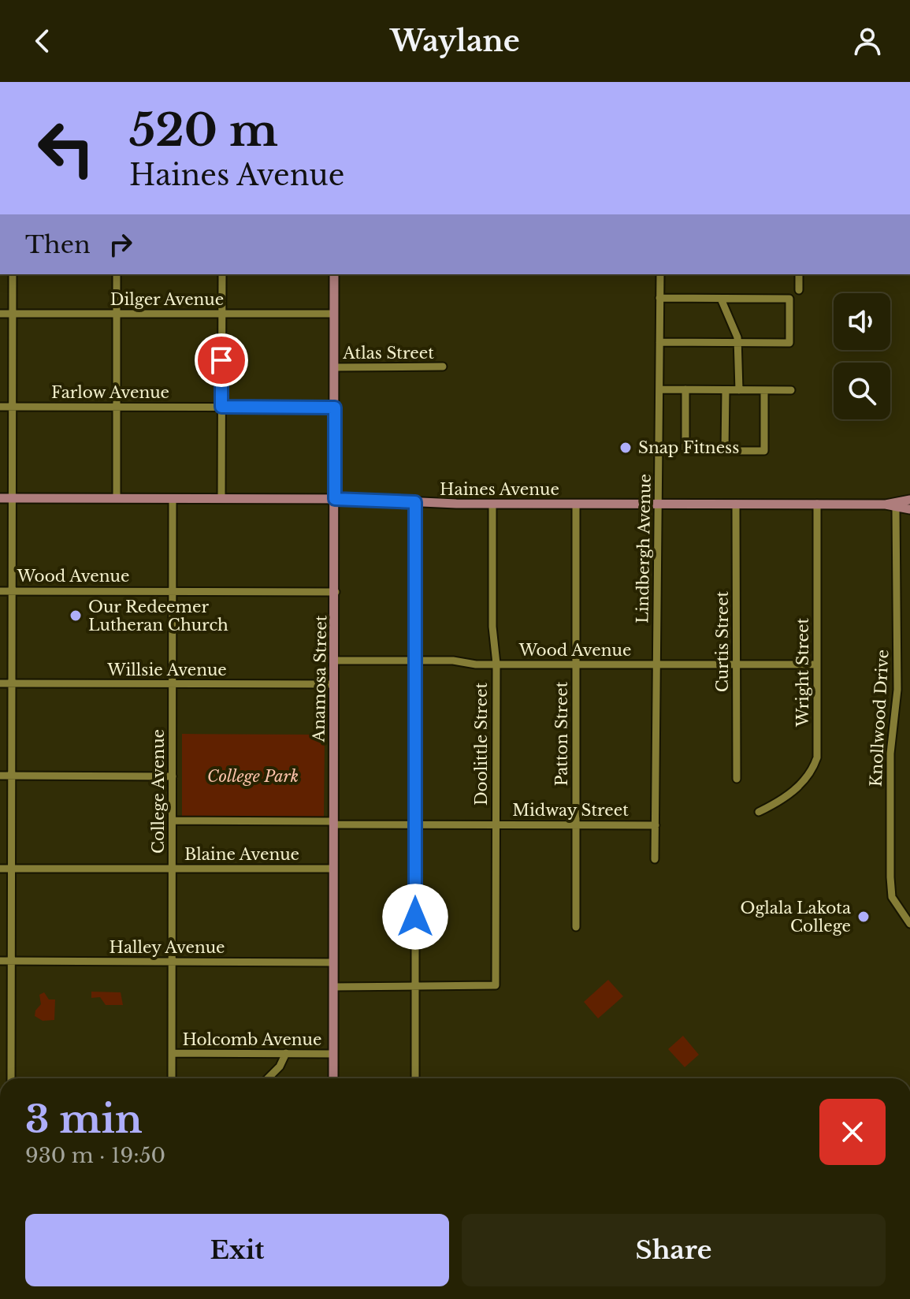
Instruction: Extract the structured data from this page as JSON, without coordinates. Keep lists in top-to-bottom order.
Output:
{
  "streets": {
    "main road": ["Haines Avenue", "Anamosa Street"],
    "street": [
      "Dilger Avenue",
      "Atlas Street",
      "Farlow Avenue",
      "Lindbergh Avenue",
      "Wood Avenue",
      "Curtis Street",
      "Willsie Avenue",
      "Wright Street",
      "Knollwood Drive",
      "Patton Street",
      "Doolittle Street",
      "College Avenue",
      "Midway Street",
      "Blaine Avenue",
      "Halley Avenue",
      "Holcomb Avenue"
    ]
  },
  "crossings": [
    ["Dilger Avenue", "Anamosa Street"],
    ["Atlas Street", "Anamosa Street"],
    ["Farlow Avenue", "Anamosa Street"],
    ["Haines Avenue", "Lindbergh Avenue"],
    ["Haines Avenue", "Curtis Street"],
    ["Haines Avenue", "Wright Street"],
    ["Haines Avenue", "Anamosa Street"],
    ["Haines Avenue", "Knollwood Drive"],
    ["Haines Avenue", "Patton Street"],
    ["Haines Avenue", "Doolittle Street"],
    ["Haines Avenue", "College Avenue"],
    ["Lindbergh Avenue", "Wood Avenue"],
    ["Lindbergh Avenue", "Midway Street"],
    ["Wood Avenue", "Curtis Street"],
    ["Wood Avenue", "Wright Street"],
    ["Wood Avenue", "Anamosa Street"],
    ["Wood Avenue", "Patton Street"],
    ["Wood Avenue", "Doolittle Street"],
    ["Wood Avenue", "College Avenue"],
    ["Willsie Avenue", "Anamosa Street"],
    ["Willsie Avenue", "College Avenue"],
    ["Anamosa Street", "Midway Street"],
    ["Anamosa Street", "Blaine Avenue"],
    ["Anamosa Street", "Halley Avenue"],
    ["Anamosa Street", "Holcomb Avenue"],
    ["Patton Street", "Midway Street"],
    ["Doolittle Street", "Midway Street"],
    ["College Avenue", "Midway Street"],
    ["College Avenue", "Blaine Avenue"],
    ["College Avenue", "Halley Avenue"],
    ["College Avenue", "Holcomb Avenue"]
  ],
  "parks": ["College Park"],
  "places": ["Snap Fitness", "Our Redeemer Lutheran Church", "Oglala Lakota College"],
  "page": {
    "header": "Waylane",
    "turn": ["520 m", "Haines Avenue"],
    "then": "Then",
    "heading": ["3 min", "930 m · 19:50"],
    "buttons": ["Exit", "Share"]
  }
}
